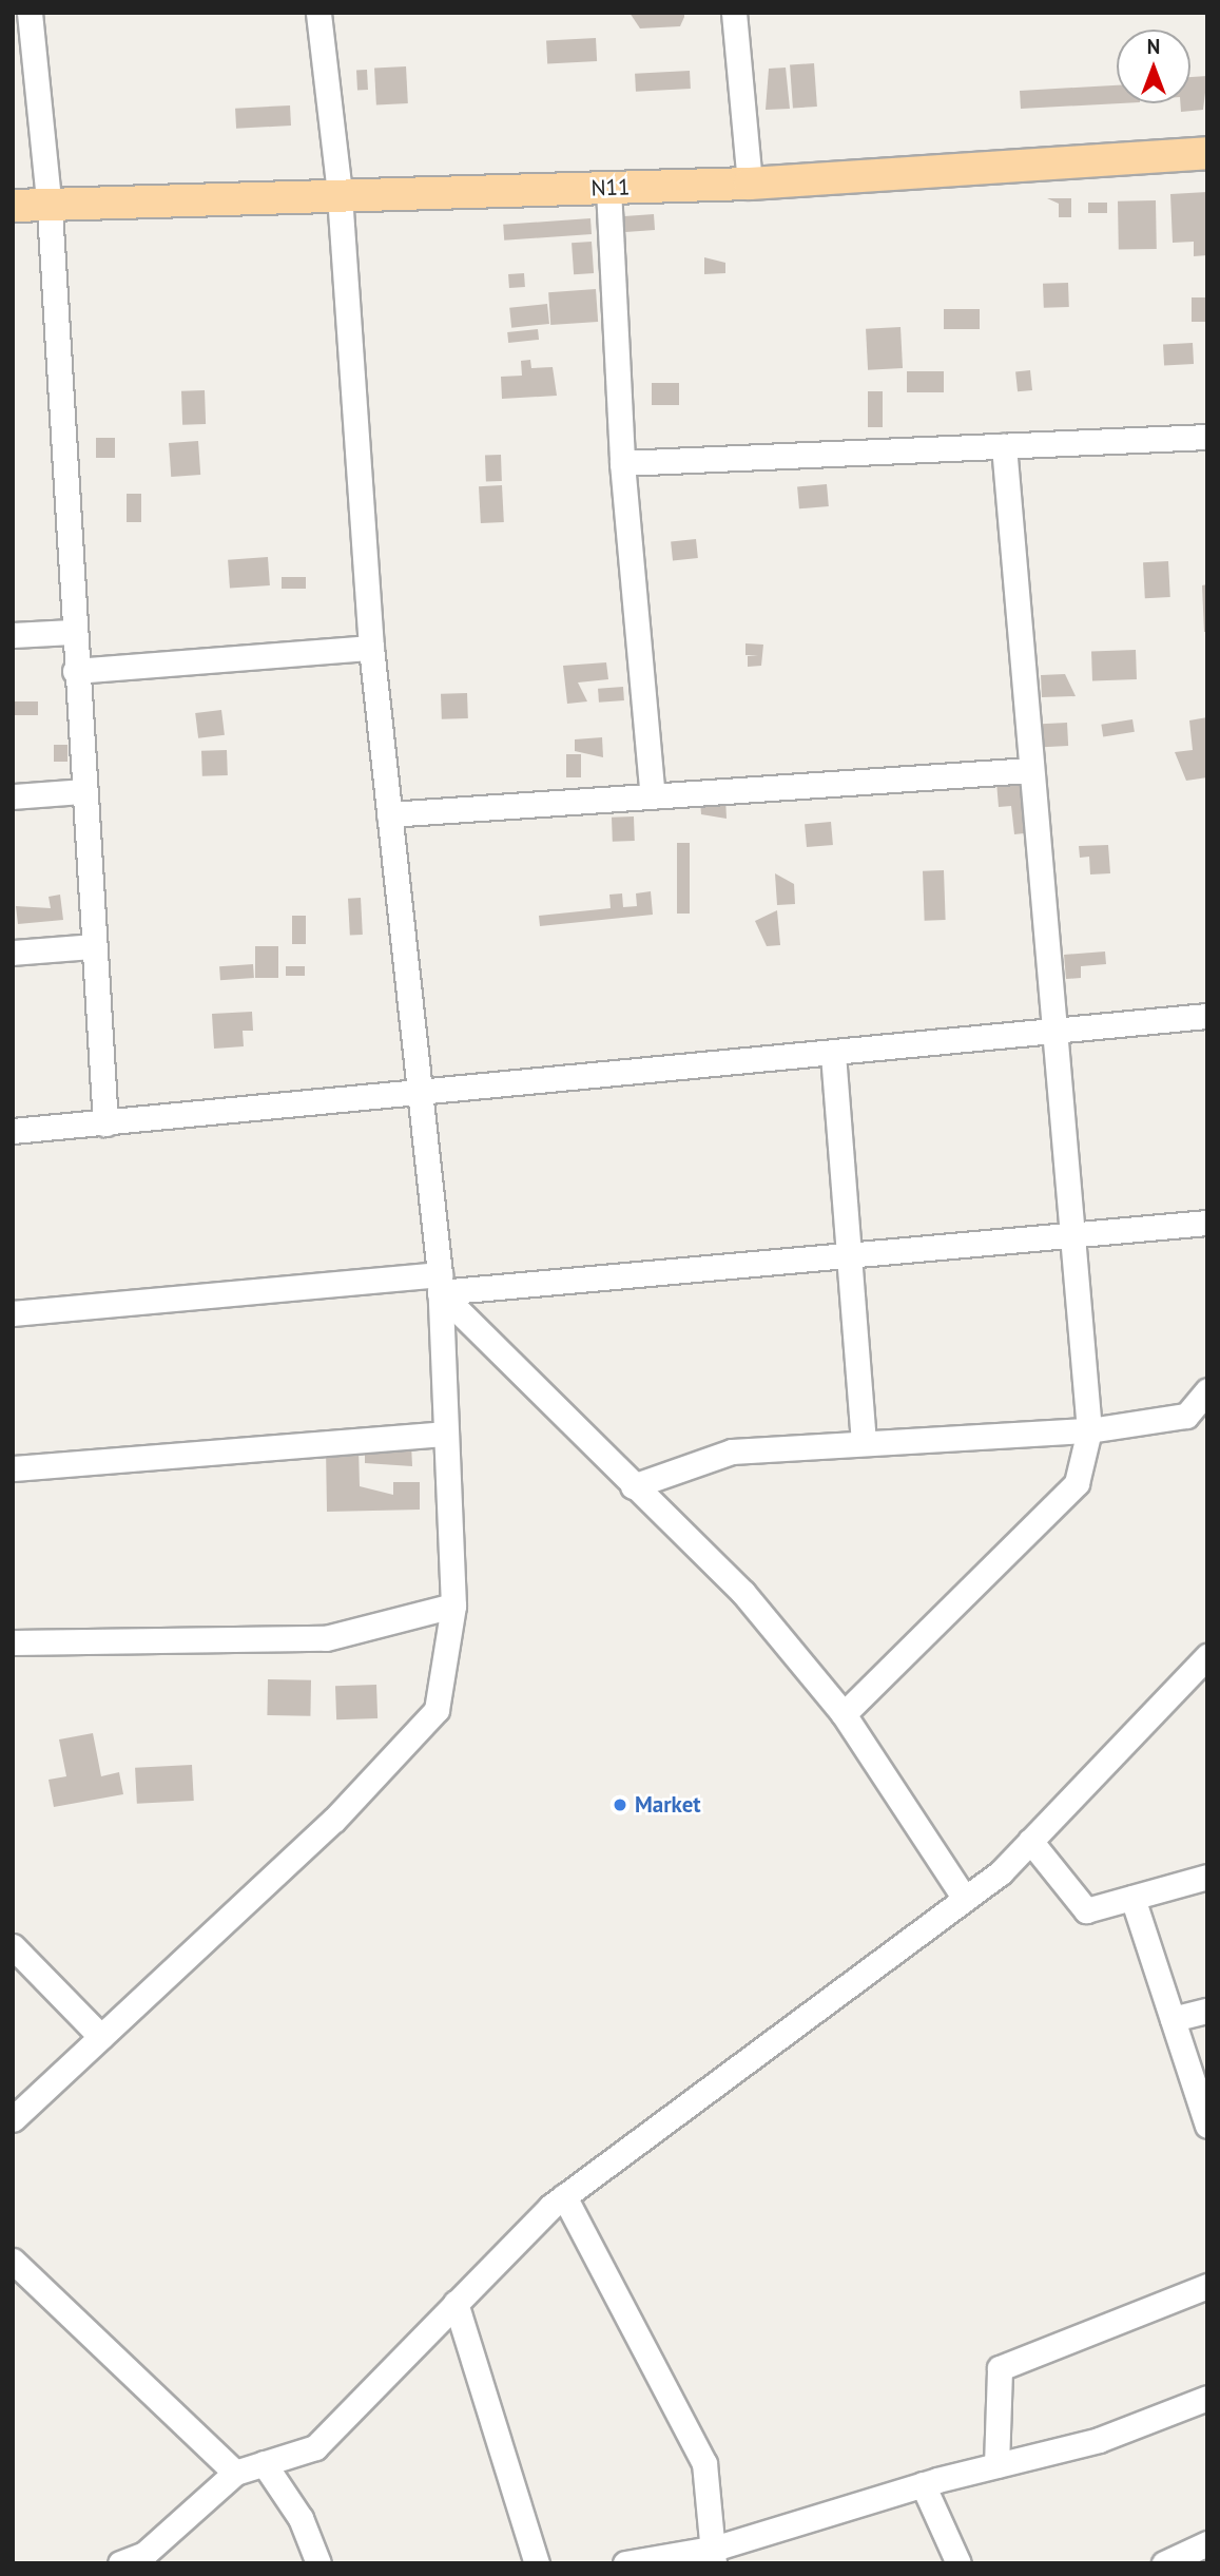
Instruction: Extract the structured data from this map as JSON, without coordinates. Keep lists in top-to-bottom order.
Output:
{
  "streets": {
    "main road": ["N11"]
  },
  "places": ["Market"],
  "north": "top"
}
